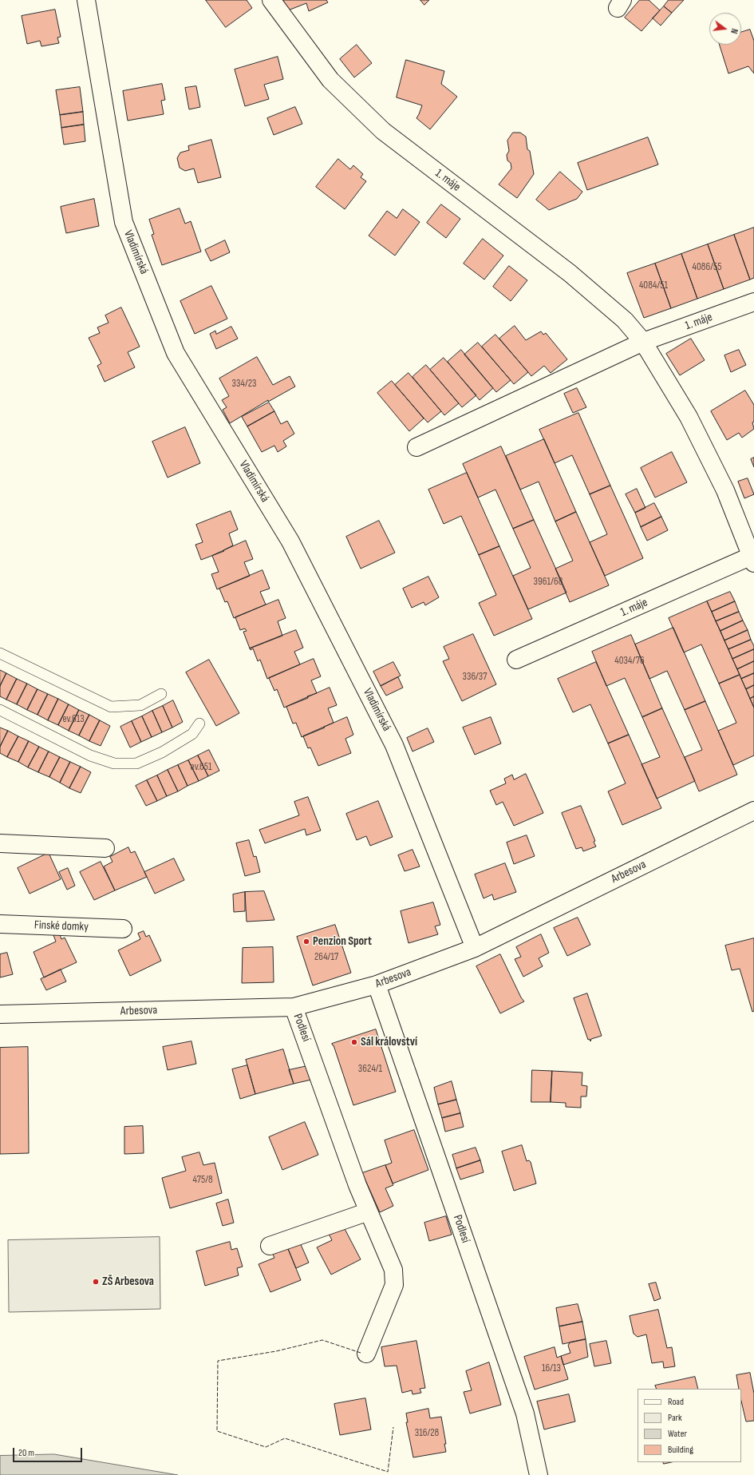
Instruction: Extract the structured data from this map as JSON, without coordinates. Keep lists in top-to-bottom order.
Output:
{
  "streets": {
    "street": [
      "1. máje",
      "Vladimírská",
      "Arbesova",
      "Finské domky",
      "Podlesí"
    ]
  },
  "crossings": [
    ["Vladimírská", "Arbesova"],
    ["Arbesova", "Podlesí"]
  ],
  "places": ["Penzion Sport", "Sál království", "ZŠ Arbesova"],
  "house_numbers": [
    "4086/55",
    "4084/51",
    "334/23",
    "3961/68",
    "4034/76",
    "336/37",
    "ev.613",
    "ev.651",
    "264/17",
    "3624/1",
    "475/8",
    "16/13",
    "316/28"
  ],
  "legend": [
    "Road",
    "Park",
    "Water",
    "Building"
  ],
  "scale_bar": "20 m",
  "north": "right"
}
